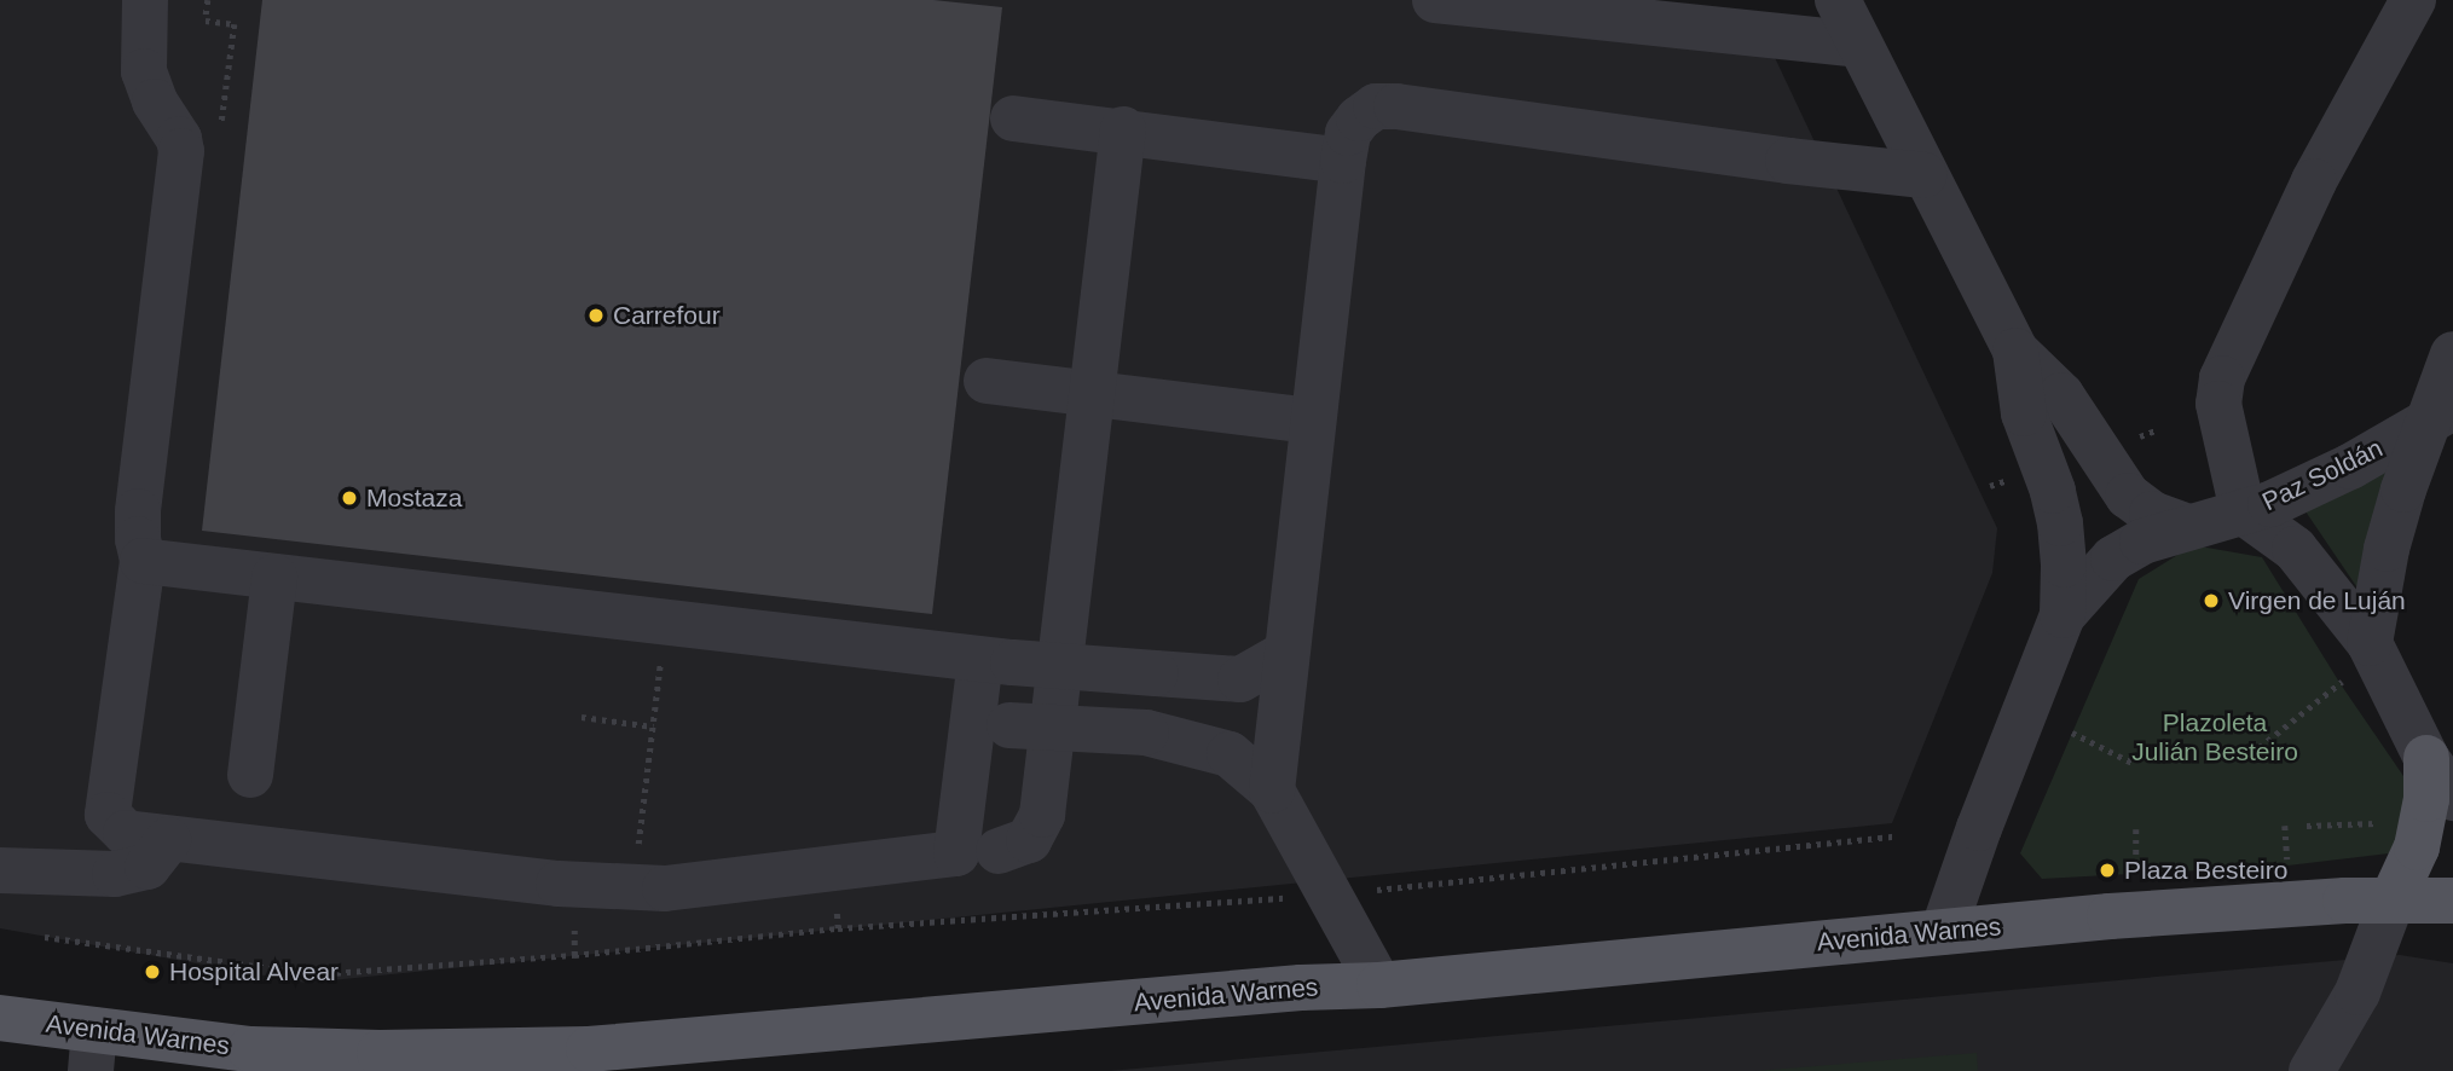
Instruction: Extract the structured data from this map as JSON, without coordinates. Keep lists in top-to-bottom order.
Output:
{
  "streets": {
    "main road": ["Avenida Warnes"],
    "street": ["Paz Soldán"]
  },
  "parks": ["Plazoleta Julián Besteiro"],
  "places": [
    "Carrefour",
    "Mostaza",
    "Virgen de Luján",
    "Plaza Besteiro",
    "Hospital Alvear"
  ]
}
